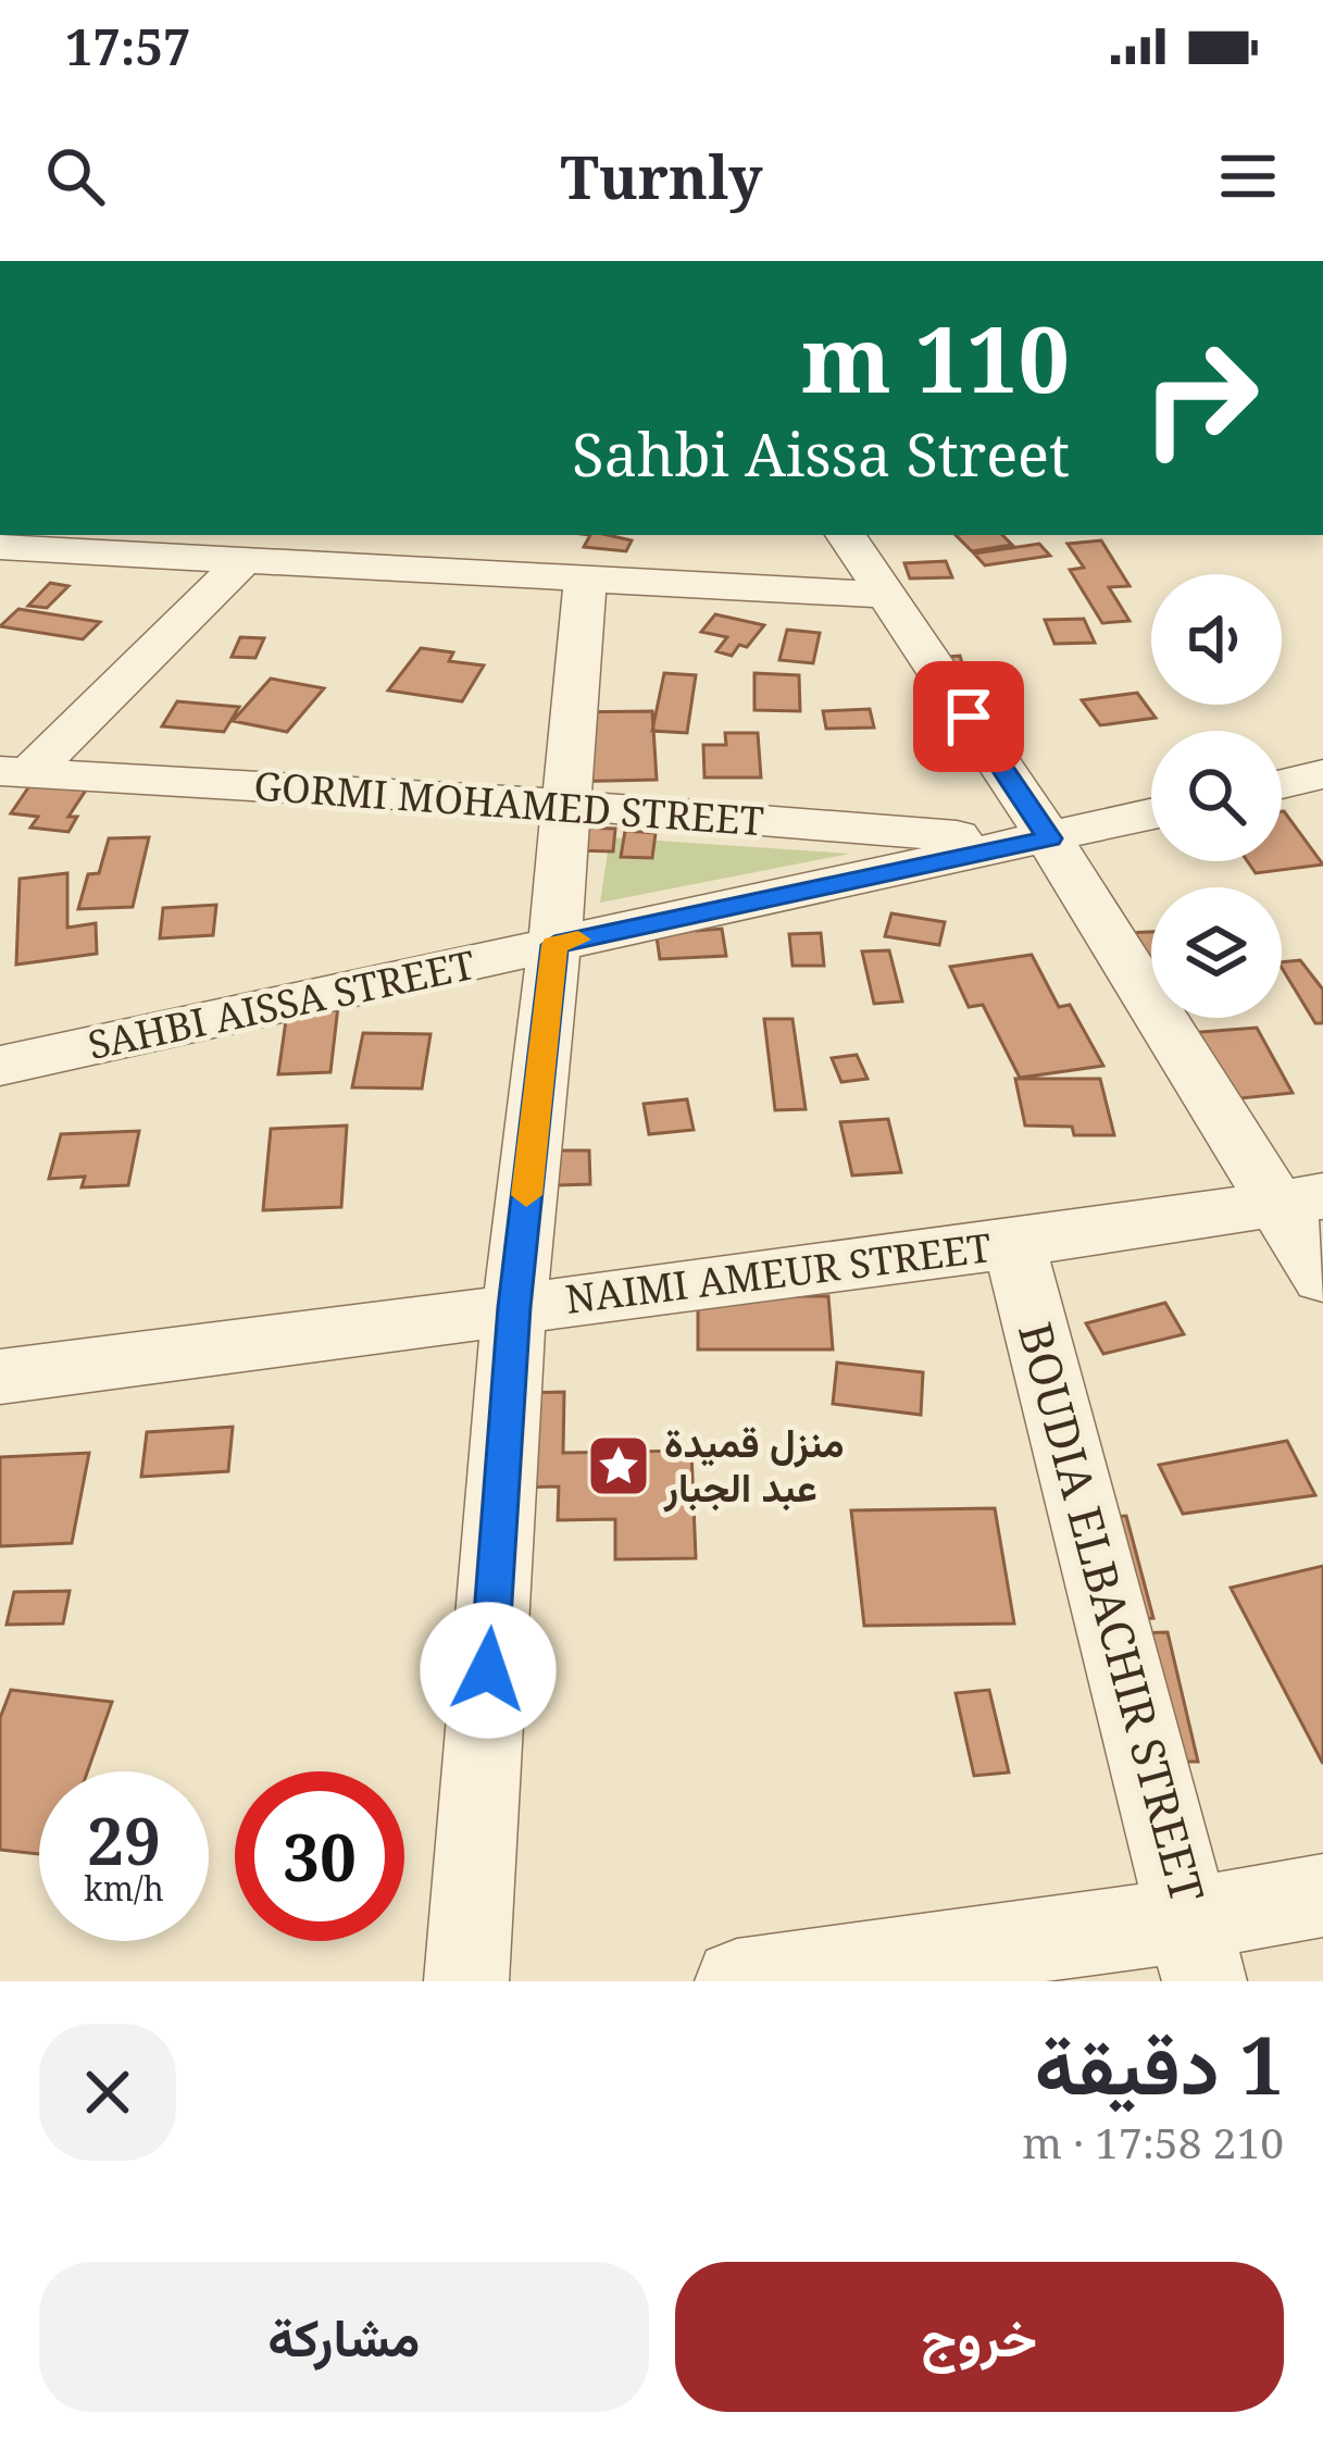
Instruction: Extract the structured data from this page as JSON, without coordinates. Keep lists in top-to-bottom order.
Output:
{
  "streets": {
    "street": [
      "GORMI MOHAMED STREET",
      "SAHBI AISSA STREET",
      "NAIMI AMEUR STREET",
      "BOUDIA ELBACHIR STREET"
    ]
  },
  "crossings": [
    ["GORMI MOHAMED STREET", "SAHBI AISSA STREET"],
    ["NAIMI AMEUR STREET", "BOUDIA ELBACHIR STREET"]
  ],
  "places": {
    "place": ["منزل قميدة عبد الجبار"]
  },
  "page": {
    "status": "17:57",
    "header": "Turnly",
    "turn": ["110 m", "Sahbi Aissa Street"],
    "speed": "29 km/h",
    "limit": "30",
    "heading": ["1 دقيقة", "210 m · 17:58"],
    "buttons": ["خروج", "مشاركة"]
  }
}
